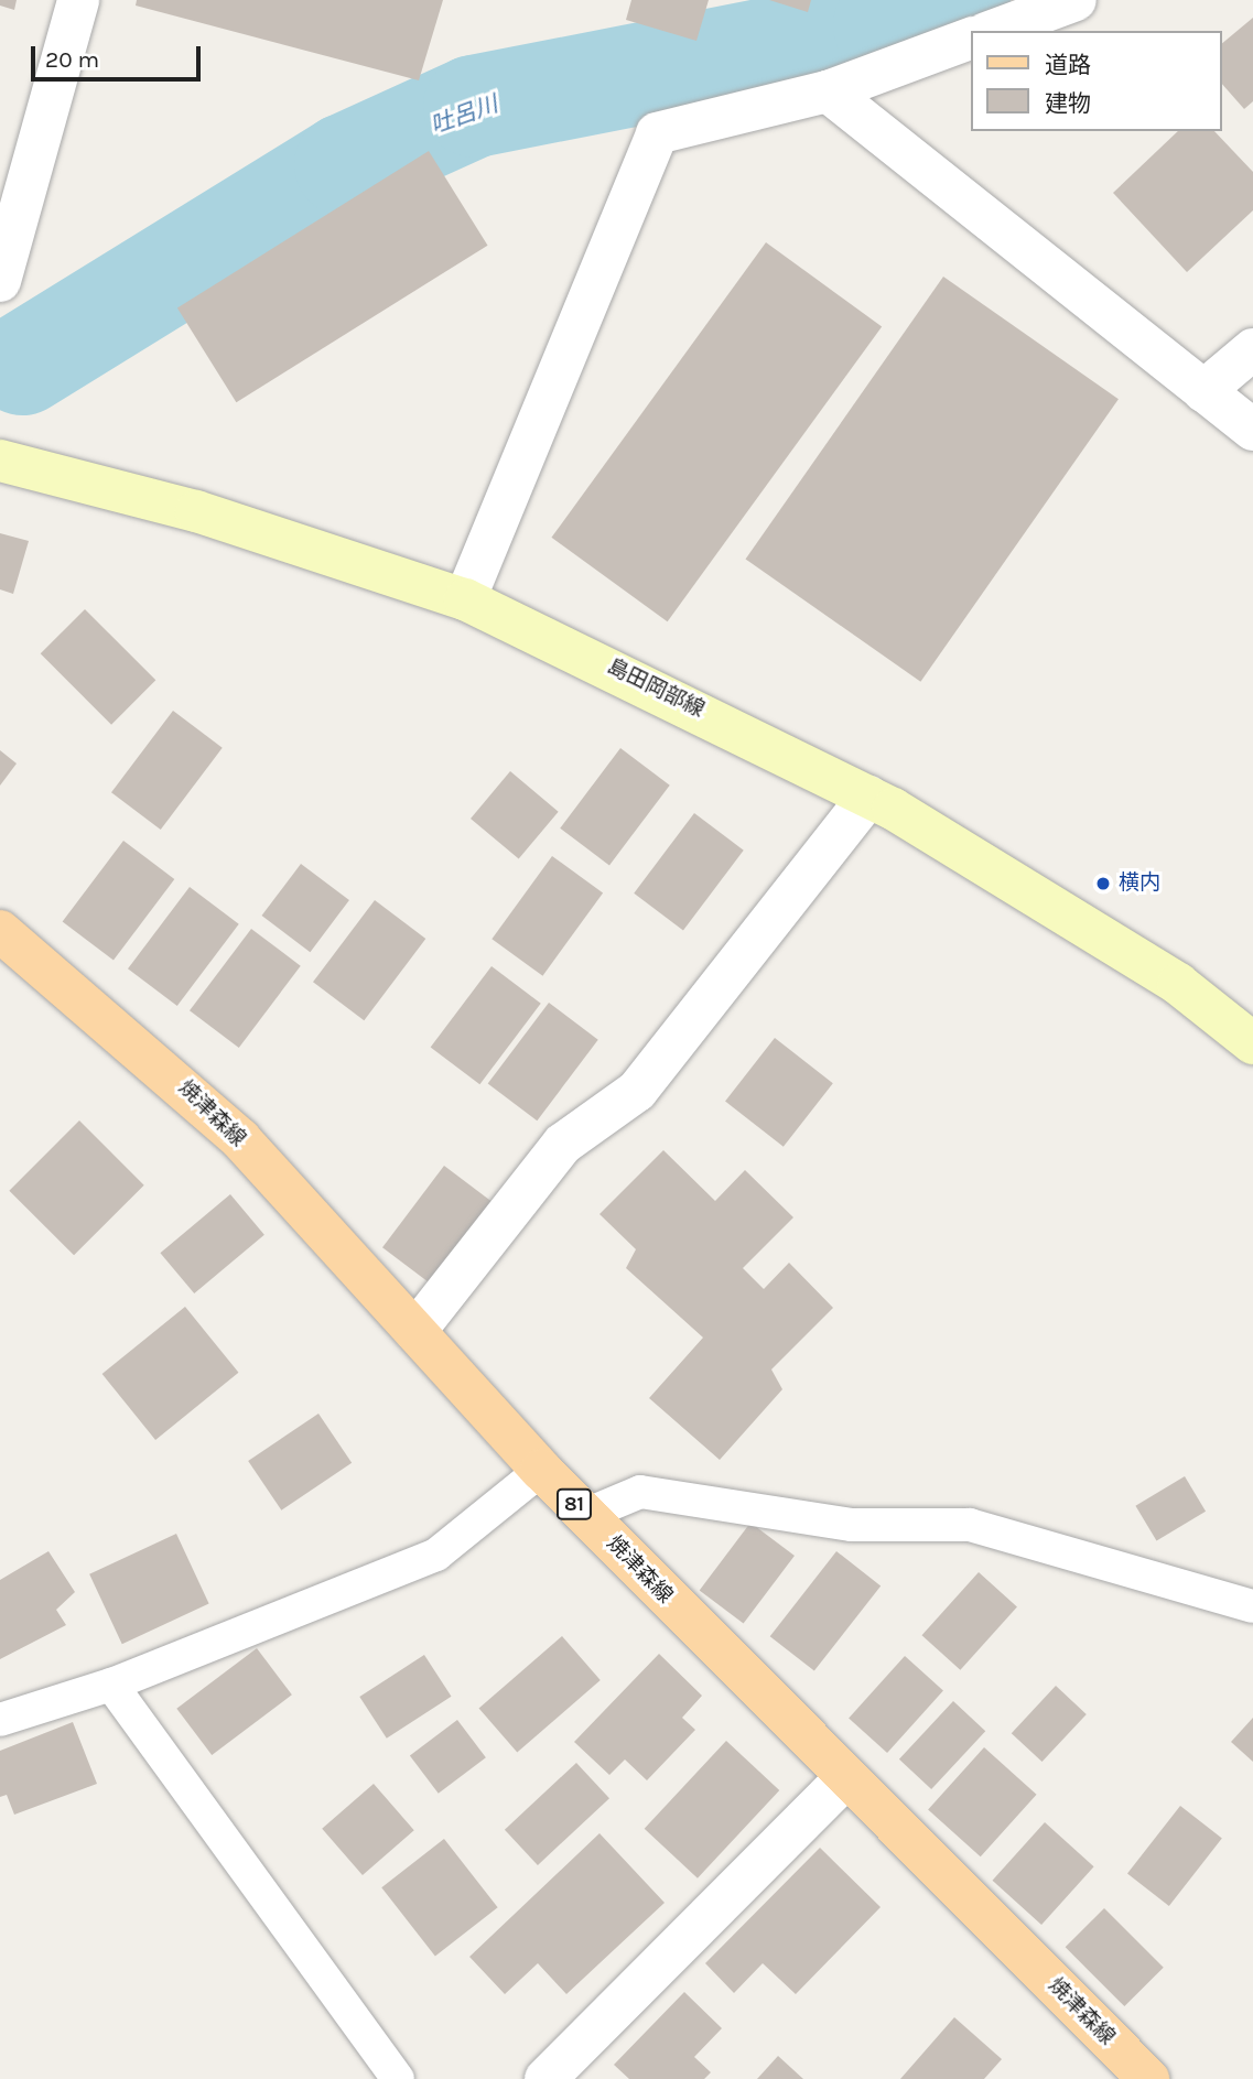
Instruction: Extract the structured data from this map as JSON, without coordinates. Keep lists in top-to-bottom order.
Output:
{
  "streets": {
    "main road": ["島田岡部線", "焼津森線", "81"]
  },
  "water": ["吐呂川"],
  "places": ["横内"],
  "legend": ["道路", "建物"],
  "scale_bar": "20 m"
}
